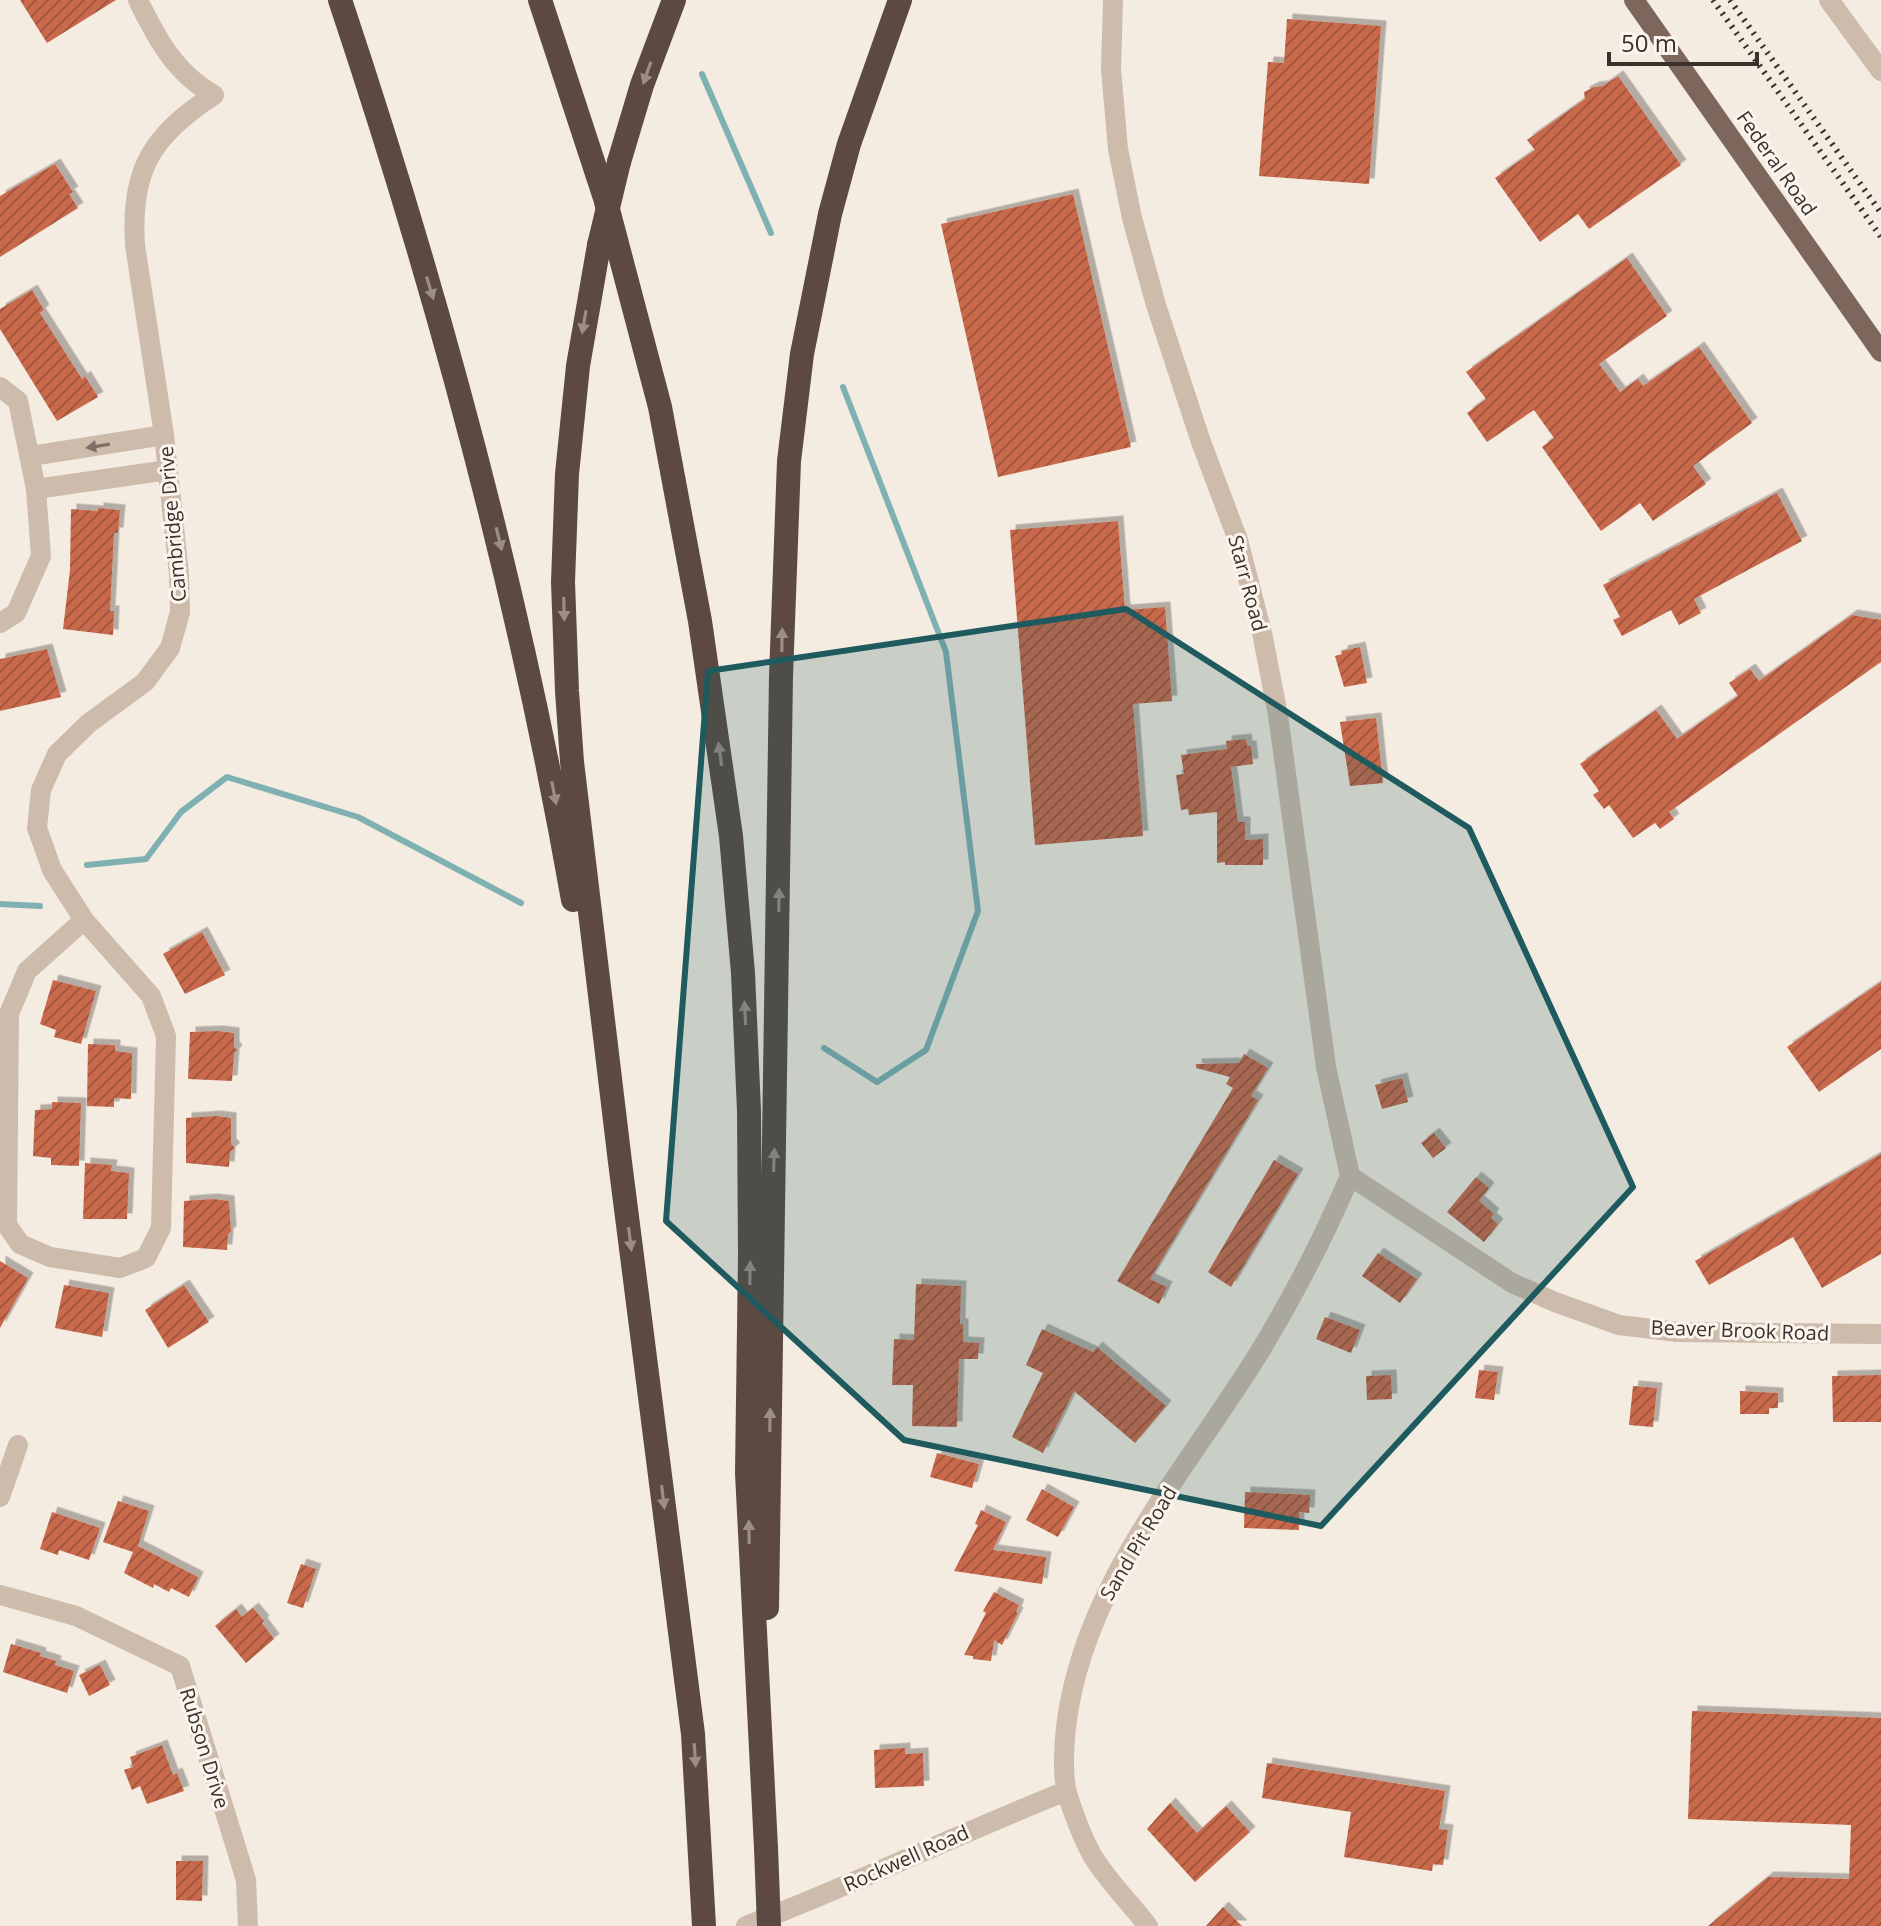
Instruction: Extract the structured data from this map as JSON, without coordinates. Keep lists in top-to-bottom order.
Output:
{
  "streets": {
    "main road": ["Federal Road"],
    "street": [
      "Cambridge Drive",
      "Starr Road",
      "Beaver Brook Road",
      "Sand Pit Road",
      "Rubson Drive",
      "Rockwell Road"
    ]
  },
  "crossings": [
    ["Starr Road", "Beaver Brook Road"],
    ["Starr Road", "Sand Pit Road"],
    ["Beaver Brook Road", "Sand Pit Road"],
    ["Sand Pit Road", "Rockwell Road"]
  ],
  "scale_bar": "50 m"
}
